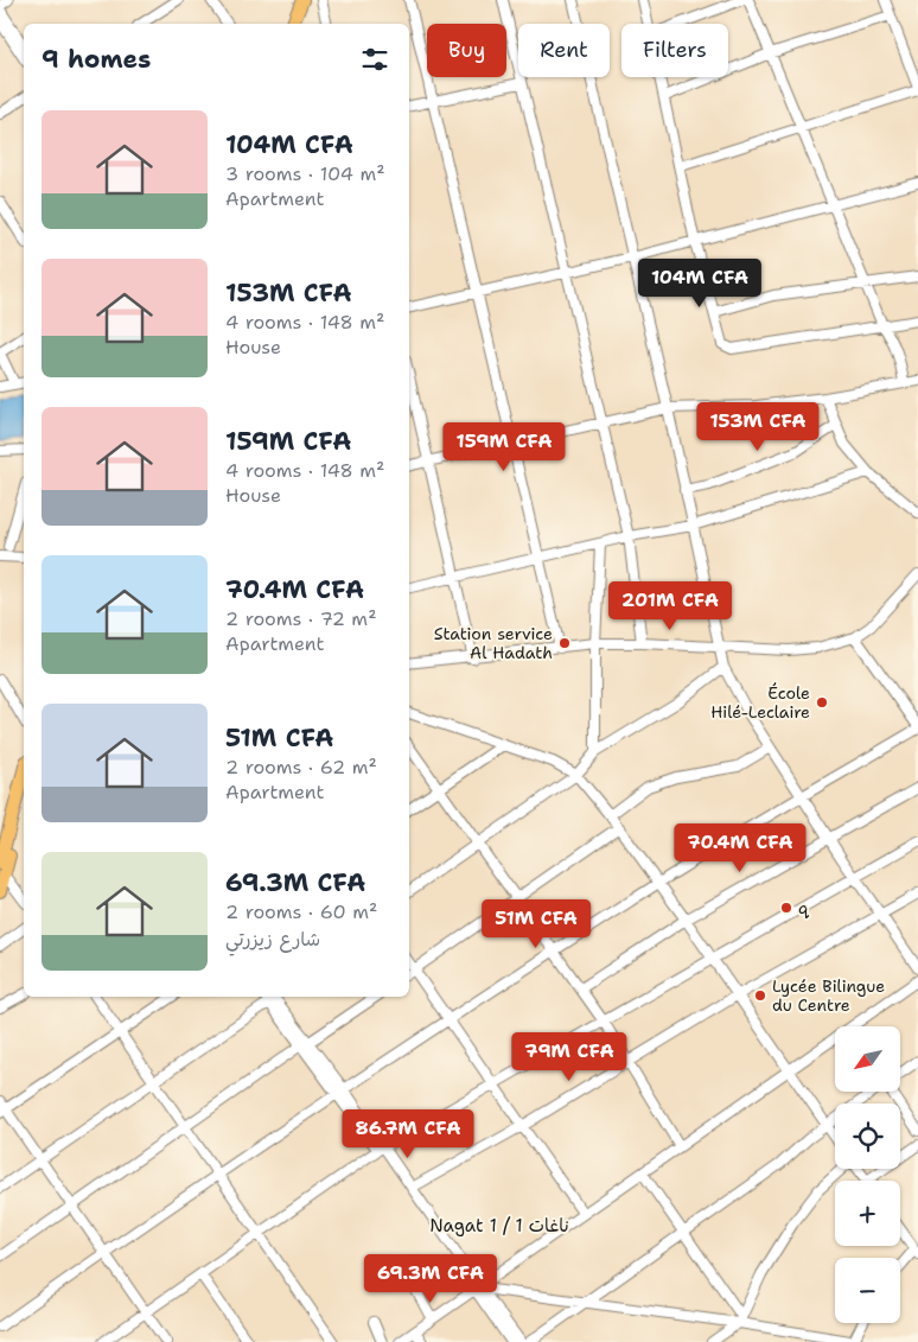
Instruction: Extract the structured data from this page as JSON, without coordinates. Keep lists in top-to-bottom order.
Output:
{
  "districts": ["Nagat 1 / ناغات 1"],
  "places": [
    "Station service Al Hadath",
    "École Hilé-Leclaire",
    "q",
    "Lycée Bilingue du Centre"
  ],
  "north": "bottom left",
  "page": {
    "chip": ["Buy", "Rent", "Filters"],
    "heading": "9 homes",
    "list": [
      {
        "name": "104M CFA",
        "note": "3 rooms · 104 m² · Apartment"
      },
      {
        "name": "153M CFA",
        "note": "4 rooms · 148 m² · House"
      },
      {
        "name": "159M CFA",
        "note": "4 rooms · 148 m² · House"
      },
      {
        "name": "70.4M CFA",
        "note": "2 rooms · 72 m² · Apartment"
      },
      {
        "name": "51M CFA",
        "note": "2 rooms · 62 m² · Apartment"
      },
      {
        "name": "69.3M CFA",
        "note": "2 rooms · 60 m² · شارع زيزرتي"
      }
    ],
    "price": [
      "104M CFA",
      "153M CFA",
      "159M CFA",
      "201M CFA",
      "70.4M CFA",
      "51M CFA",
      "79M CFA",
      "86.7M CFA",
      "69.3M CFA"
    ],
    "map_buttons": ["+", "−"]
  }
}
